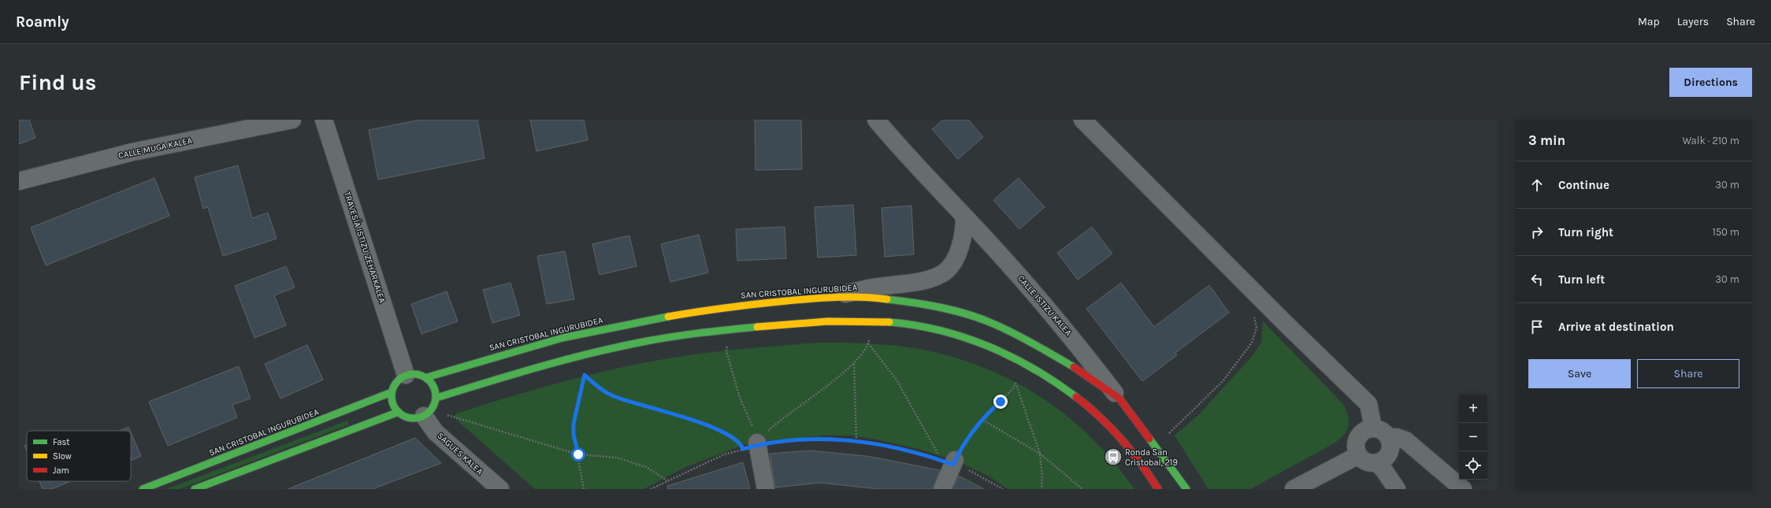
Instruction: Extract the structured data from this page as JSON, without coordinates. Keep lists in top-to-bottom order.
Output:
{
  "streets": {
    "street": [
      "CALLE MUGA KALEA",
      "TRAVESÍA ISTIZU ZEHARKALEA",
      "SAN CRISTOBAL INGURUBIDEA",
      "CALLE ISTIZU KALEA",
      "SAGUES KALEA"
    ]
  },
  "crossings": [
    ["TRAVESÍA ISTIZU ZEHARKALEA", "SAN CRISTOBAL INGURUBIDEA"],
    ["TRAVESÍA ISTIZU ZEHARKALEA", "SAGUES KALEA"],
    ["SAN CRISTOBAL INGURUBIDEA", "CALLE ISTIZU KALEA"],
    ["SAN CRISTOBAL INGURUBIDEA", "SAGUES KALEA"]
  ],
  "places": {
    "bus stop": ["Ronda San Cristobal, 219"]
  },
  "legend": ["Fast", "Slow", "Jam"],
  "page": {
    "header": "Roamly",
    "nav": ["Map", "Layers", "Share"],
    "buttons": [
      "Directions",
      ["Save", "Share"]
    ],
    "title": "Find us",
    "heading": ["3 min", "Walk · 210 m"],
    "list": [
      ["Continue", "30 m"],
      ["Turn right", "150 m"],
      ["Turn left", "30 m"],
      "Arrive at destination"
    ],
    "map_buttons": ["+", "−"]
  }
}
